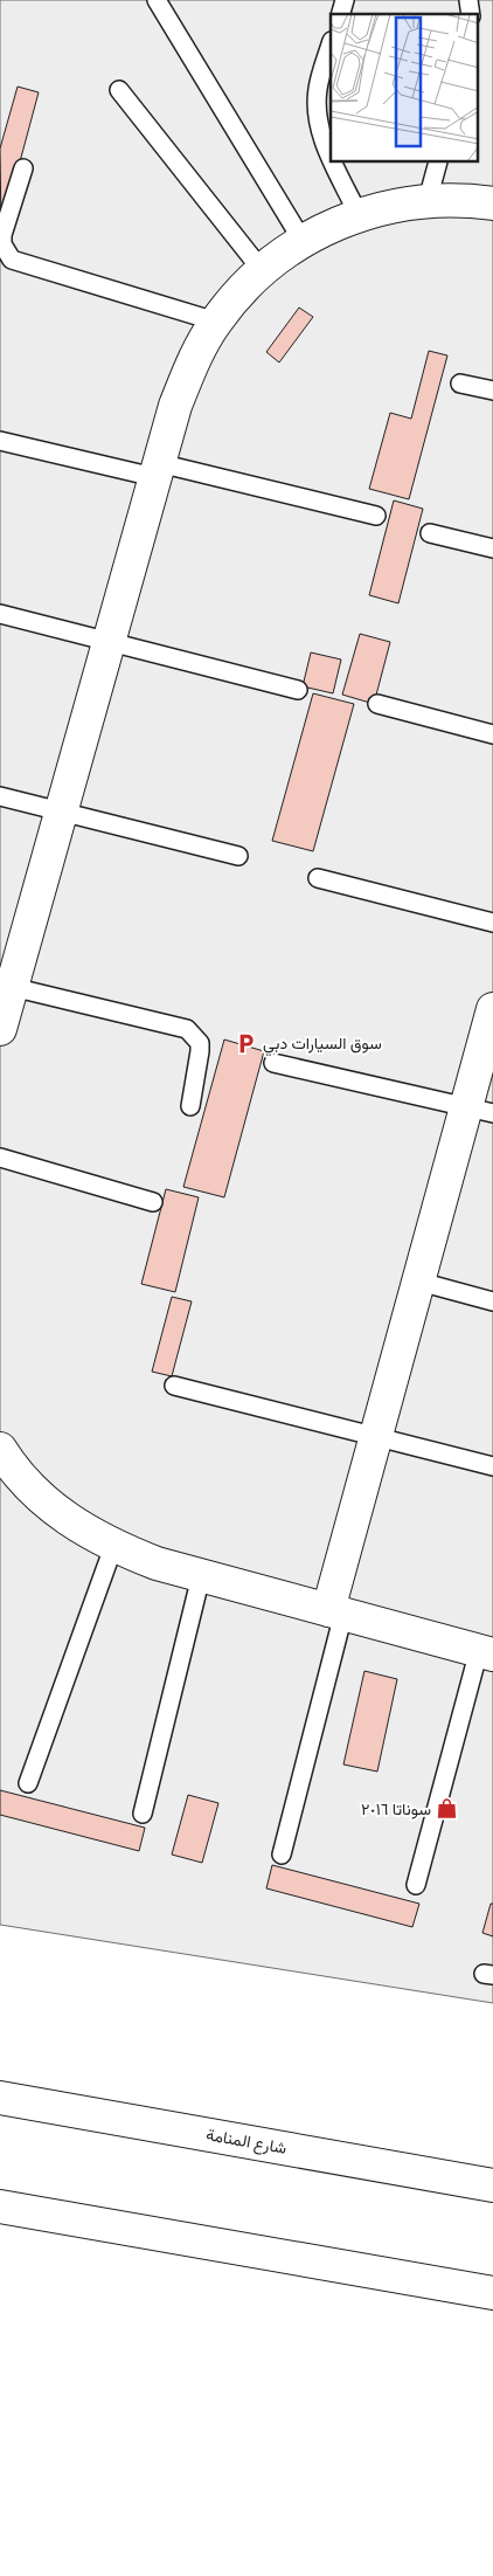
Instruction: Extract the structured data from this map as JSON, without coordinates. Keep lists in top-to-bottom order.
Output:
{
  "streets": {
    "street": ["شارع المنامة"]
  },
  "places": {
    "parking": ["سوق السيارات دبي"],
    "shop": ["سوناتا ٢٠١٦"]
  }
}
